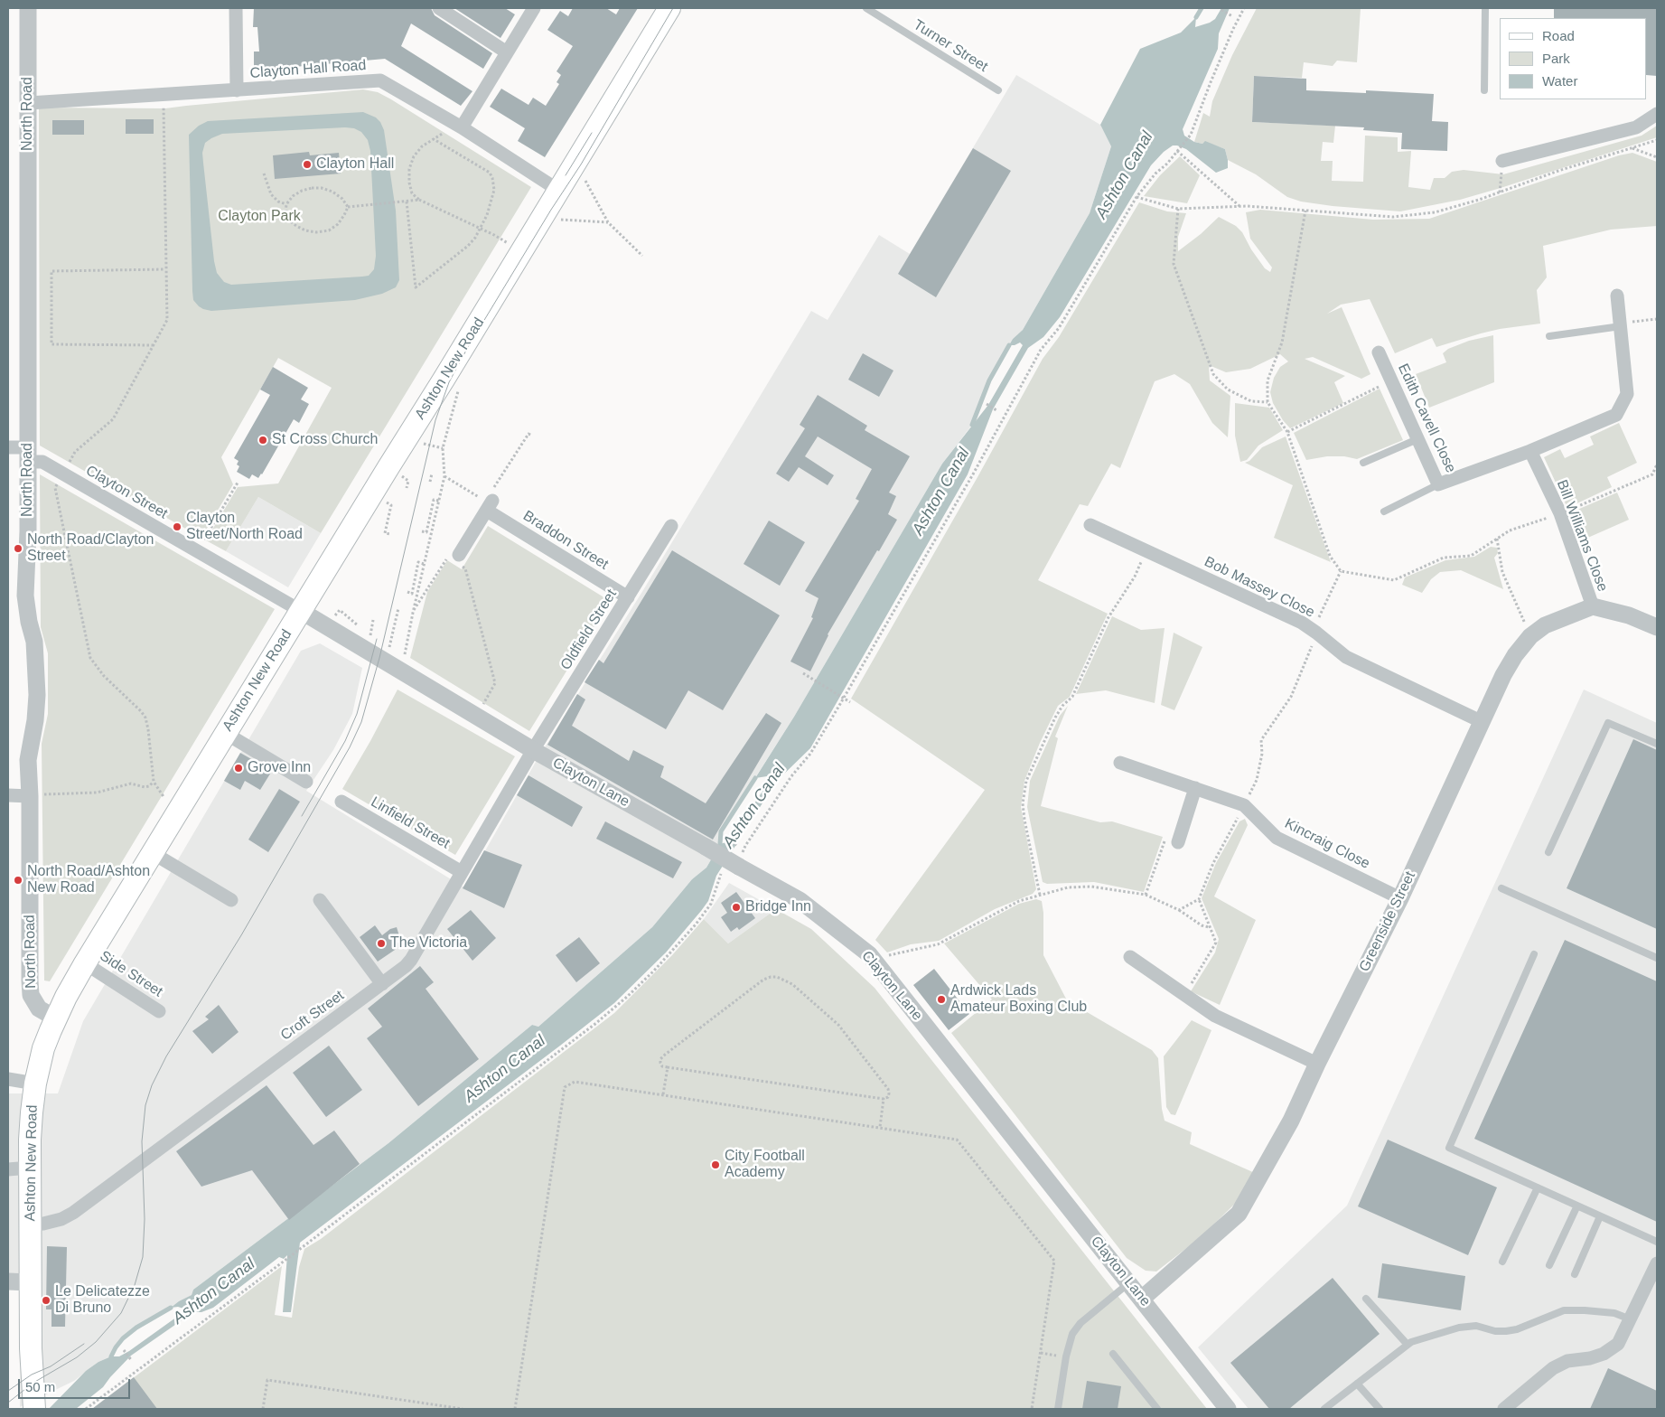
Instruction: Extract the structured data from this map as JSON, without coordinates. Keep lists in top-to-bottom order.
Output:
{
  "streets": {
    "main road": ["Ashton New Road"],
    "street": [
      "Clayton Hall Road",
      "North Road",
      "Edith Cavell Close",
      "Clayton Street",
      "Bill Williams Close",
      "Braddon Street",
      "Bob Massey Close",
      "Oldfield Street",
      "Clayton Lane",
      "Linfield Street",
      "Kincraig Close",
      "Greenside Street",
      "Side Street",
      "Croft Street"
    ],
    "lane": ["Turner Street"]
  },
  "crossings": [
    ["Clayton Hall Road", "North Road"],
    ["Clayton Hall Road", "Ashton New Road"],
    ["North Road", "Ashton New Road"],
    ["North Road", "Clayton Street"],
    ["Ashton New Road", "Clayton Street"],
    ["Ashton New Road", "Clayton Lane"],
    ["Ashton New Road", "Side Street"],
    ["Ashton New Road", "Croft Street"],
    ["Edith Cavell Close", "Bill Williams Close"],
    ["Clayton Street", "Clayton Lane"],
    ["Bill Williams Close", "Greenside Street"],
    ["Braddon Street", "Oldfield Street"],
    ["Bob Massey Close", "Greenside Street"],
    ["Oldfield Street", "Clayton Lane"],
    ["Oldfield Street", "Croft Street"],
    ["Clayton Lane", "Greenside Street"],
    ["Clayton Lane", "Croft Street"],
    ["Linfield Street", "Croft Street"],
    ["Kincraig Close", "Greenside Street"]
  ],
  "water": ["Ashton Canal"],
  "parks": ["Clayton Park"],
  "places": [
    "Clayton Hall",
    "St Cross Church",
    "Clayton Street/North Road",
    "North Road/Clayton Street",
    "Grove Inn",
    "North Road/Ashton New Road",
    "Bridge Inn",
    "The Victoria",
    "Ardwick Lads Amateur Boxing Club",
    "City Football Academy",
    "Le Delicatezze Di Bruno"
  ],
  "legend": ["Road", "Park", "Water"],
  "scale_bar": "50 m"
}
